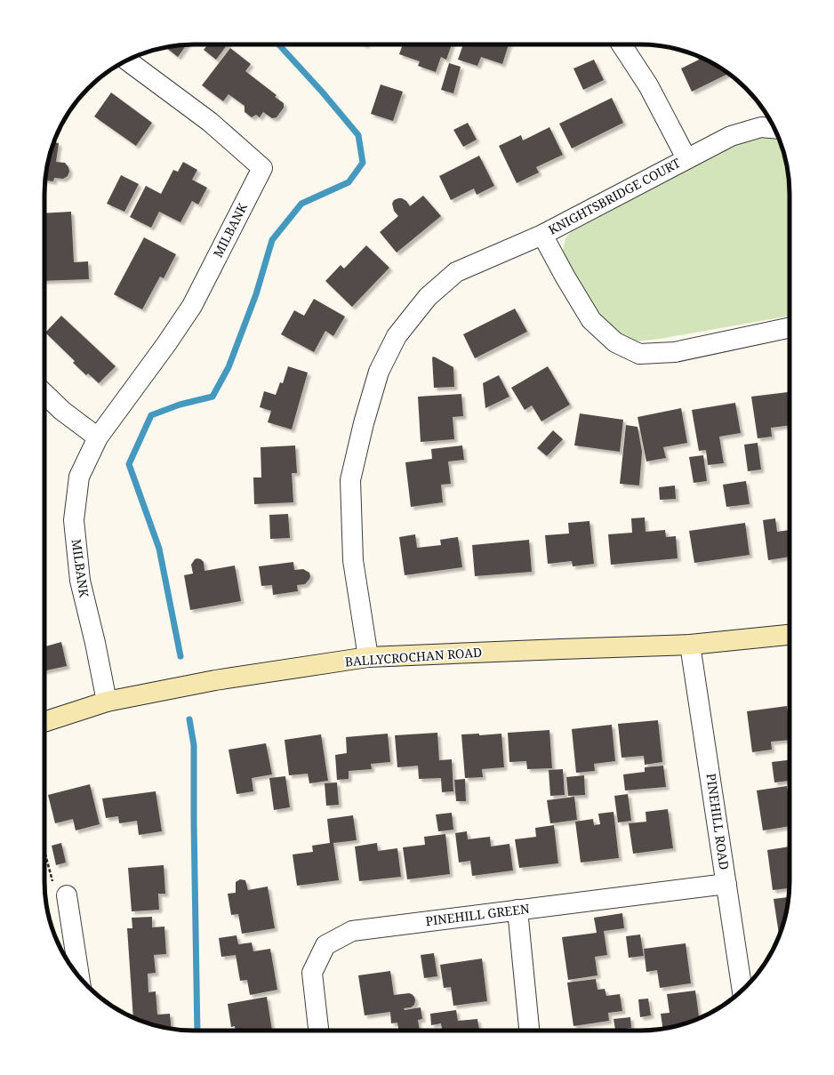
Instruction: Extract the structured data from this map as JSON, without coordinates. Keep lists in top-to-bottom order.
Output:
{
  "streets": {
    "street": [
      "KNIGHTSBRIDGE COURT",
      "MILBANK",
      "BALLYCROCHAN ROAD",
      "PINEHILL ROAD",
      "PINEHILL GREEN"
    ]
  },
  "crossings": [
    ["KNIGHTSBRIDGE COURT", "BALLYCROCHAN ROAD"],
    ["MILBANK", "BALLYCROCHAN ROAD"],
    ["BALLYCROCHAN ROAD", "PINEHILL ROAD"],
    ["PINEHILL ROAD", "PINEHILL GREEN"]
  ]
}
